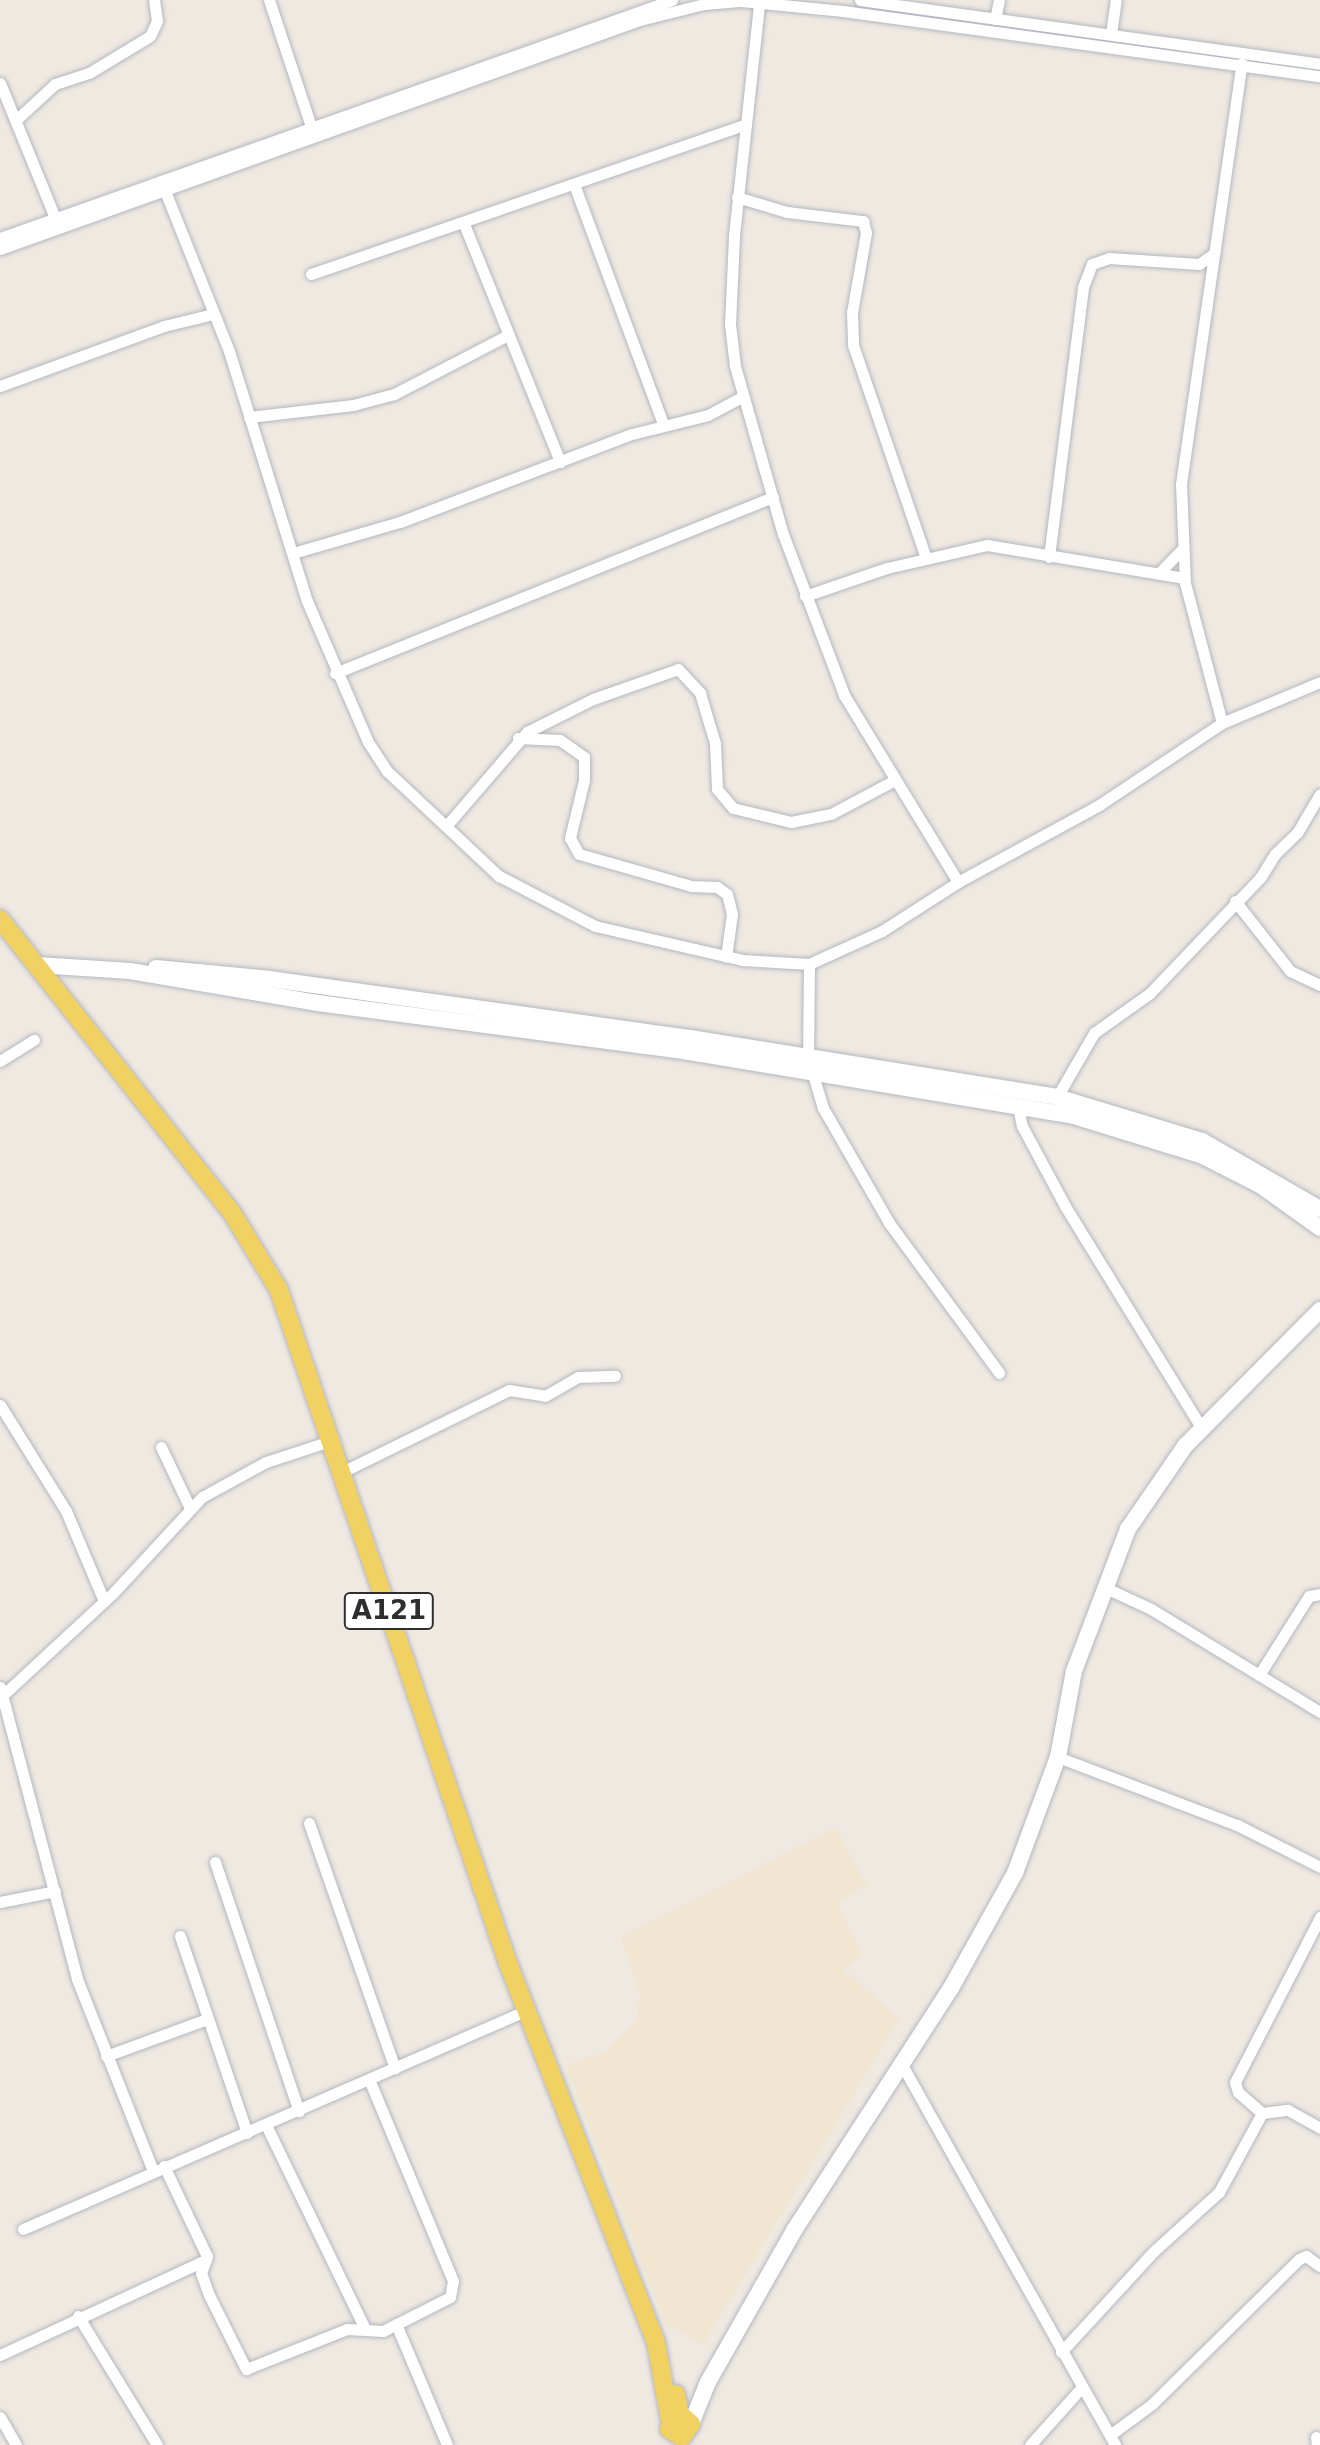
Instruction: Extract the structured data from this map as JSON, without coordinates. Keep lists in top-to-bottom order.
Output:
{
  "streets": {
    "main road": ["A121"]
  }
}
